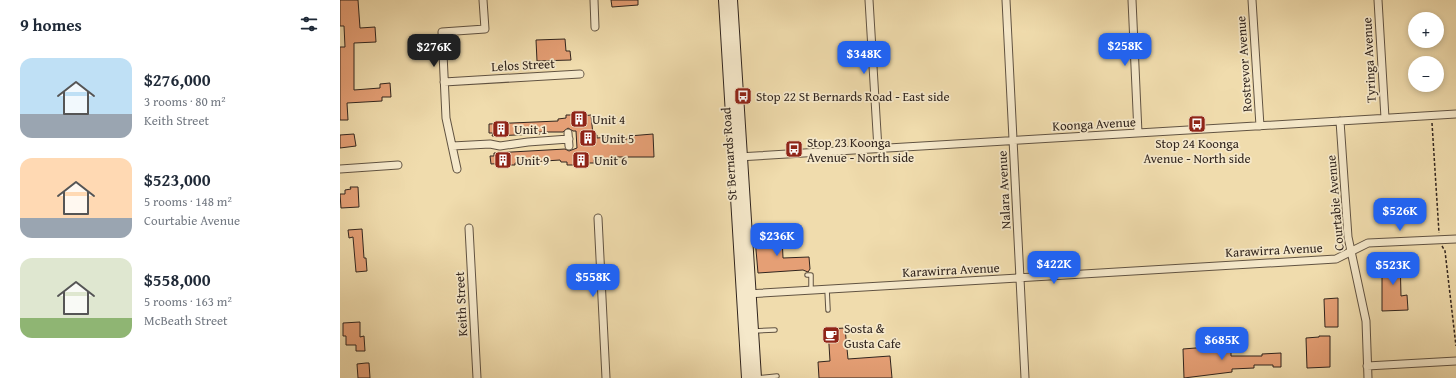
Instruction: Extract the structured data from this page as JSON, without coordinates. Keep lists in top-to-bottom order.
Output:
{
  "streets": {
    "main road": ["St Bernards Road"],
    "street": [
      "Tyringa Avenue",
      "Rostrevor Avenue",
      "Lelos Street",
      "Koonga Avenue",
      "Nalara Avenue",
      "Courtabie Avenue",
      "Karawirra Avenue",
      "Keith Street"
    ]
  },
  "crossings": [
    ["Tyringa Avenue", "Koonga Avenue"],
    ["Rostrevor Avenue", "Koonga Avenue"],
    ["Koonga Avenue", "St Bernards Road"],
    ["Koonga Avenue", "Nalara Avenue"],
    ["Koonga Avenue", "Courtabie Avenue"],
    ["St Bernards Road", "Karawirra Avenue"],
    ["Nalara Avenue", "Karawirra Avenue"],
    ["Courtabie Avenue", "Karawirra Avenue"]
  ],
  "places": {
    "bus stop": ["Stop 22 St Bernards Road - East side", "Stop 24 Koonga Avenue - North side", "Stop 23 Koonga Avenue - North side"],
    "building": [
      "Unit 4",
      "Unit 1",
      "Unit 5",
      "Unit 9",
      "Unit 6"
    ],
    "cafe": ["Sosta & Gusta Cafe"]
  },
  "page": {
    "heading": "9 homes",
    "map_buttons": ["+", "−"],
    "price": [
      "$258K",
      "$276K",
      "$348K",
      "$526K",
      "$236K",
      "$422K",
      "$523K",
      "$558K",
      "$685K"
    ],
    "list": [
      {
        "name": "$276,000",
        "note": "3 rooms · 80 m² · Keith Street"
      },
      {
        "name": "$523,000",
        "note": "5 rooms · 148 m² · Courtabie Avenue"
      },
      {
        "name": "$558,000",
        "note": "5 rooms · 163 m² · McBeath Street"
      }
    ]
  }
}
